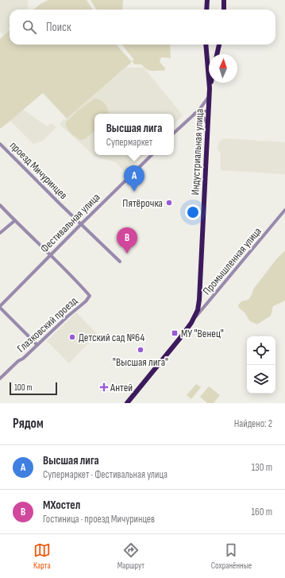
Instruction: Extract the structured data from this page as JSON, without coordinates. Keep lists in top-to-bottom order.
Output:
{
  "streets": {
    "highway": ["Индустриальная улица"],
    "street": [
      "проезд Мичуринцев",
      "Фестивальная улица",
      "Промышленная улица",
      "Глазковский проезд"
    ]
  },
  "crossings": [
    ["Индустриальная улица", "Промышленная улица"],
    ["проезд Мичуринцев", "Фестивальная улица"],
    ["Фестивальная улица", "Глазковский проезд"]
  ],
  "places": {
    "other": ["Пятёрочка", "Детский сад №64", "\"Высшая лига\""],
    "transit": ["МУ \"Венец\""],
    "health": ["Антей"]
  },
  "scale_bar": "100 m",
  "north": "top",
  "page": {
    "search": "Поиск",
    "popup": ["Высшая лига", "Супермаркет"],
    "pins": ["A", "B"],
    "scale": "100 m",
    "heading": ["Рядом", "Найдено: 2"],
    "list": [
      {
        "mark": "A",
        "name": "Высшая лига",
        "note": "Супермаркет · Фестивальная улица",
        "value": "130 m"
      },
      {
        "mark": "B",
        "name": "МХостел",
        "note": "Гостиница · проезд Мичуринцев",
        "value": "160 m"
      }
    ],
    "nav": ["Карта", "Маршрут", "Сохранённые"]
  }
}
